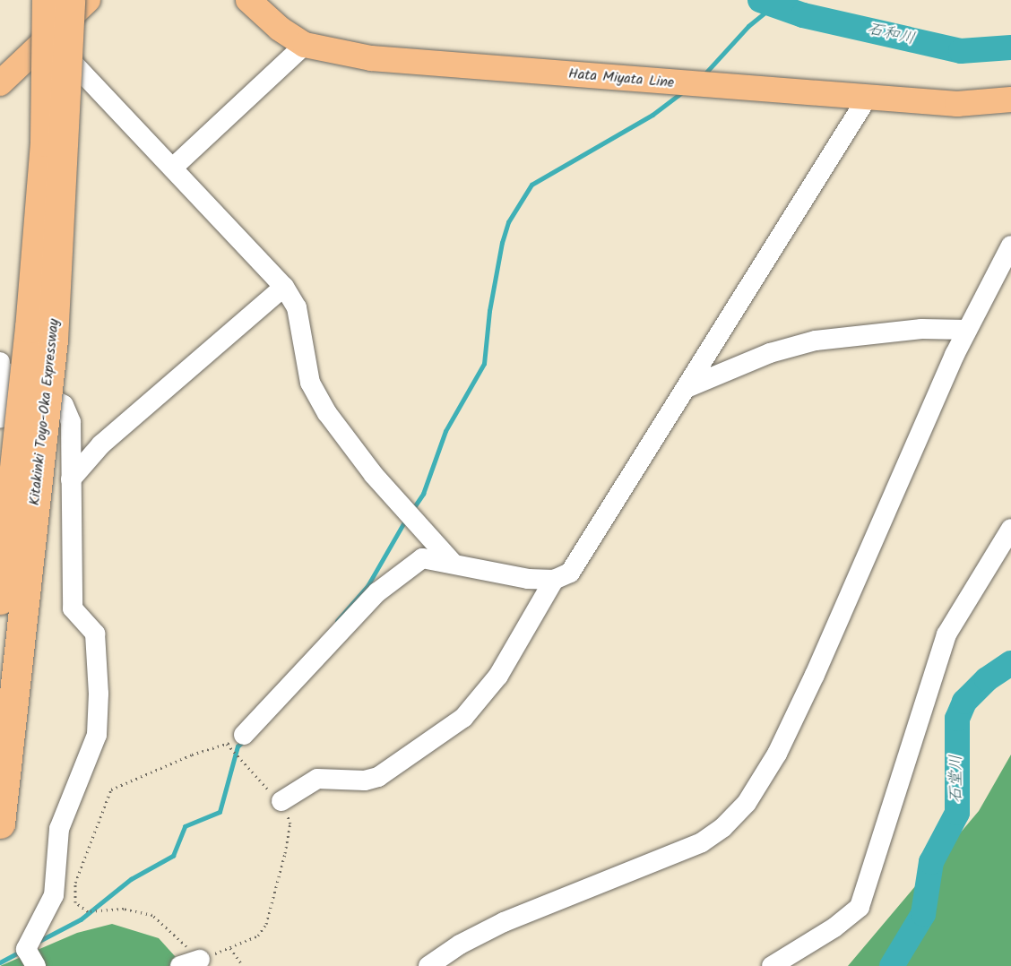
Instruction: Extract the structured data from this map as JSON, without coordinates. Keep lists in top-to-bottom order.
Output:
{
  "streets": {
    "highway": ["Kitakinki Toyo-Oka Expressway"],
    "main road": ["Hata Miyata Line"]
  },
  "water": ["石和川", "石堂川"]
}
